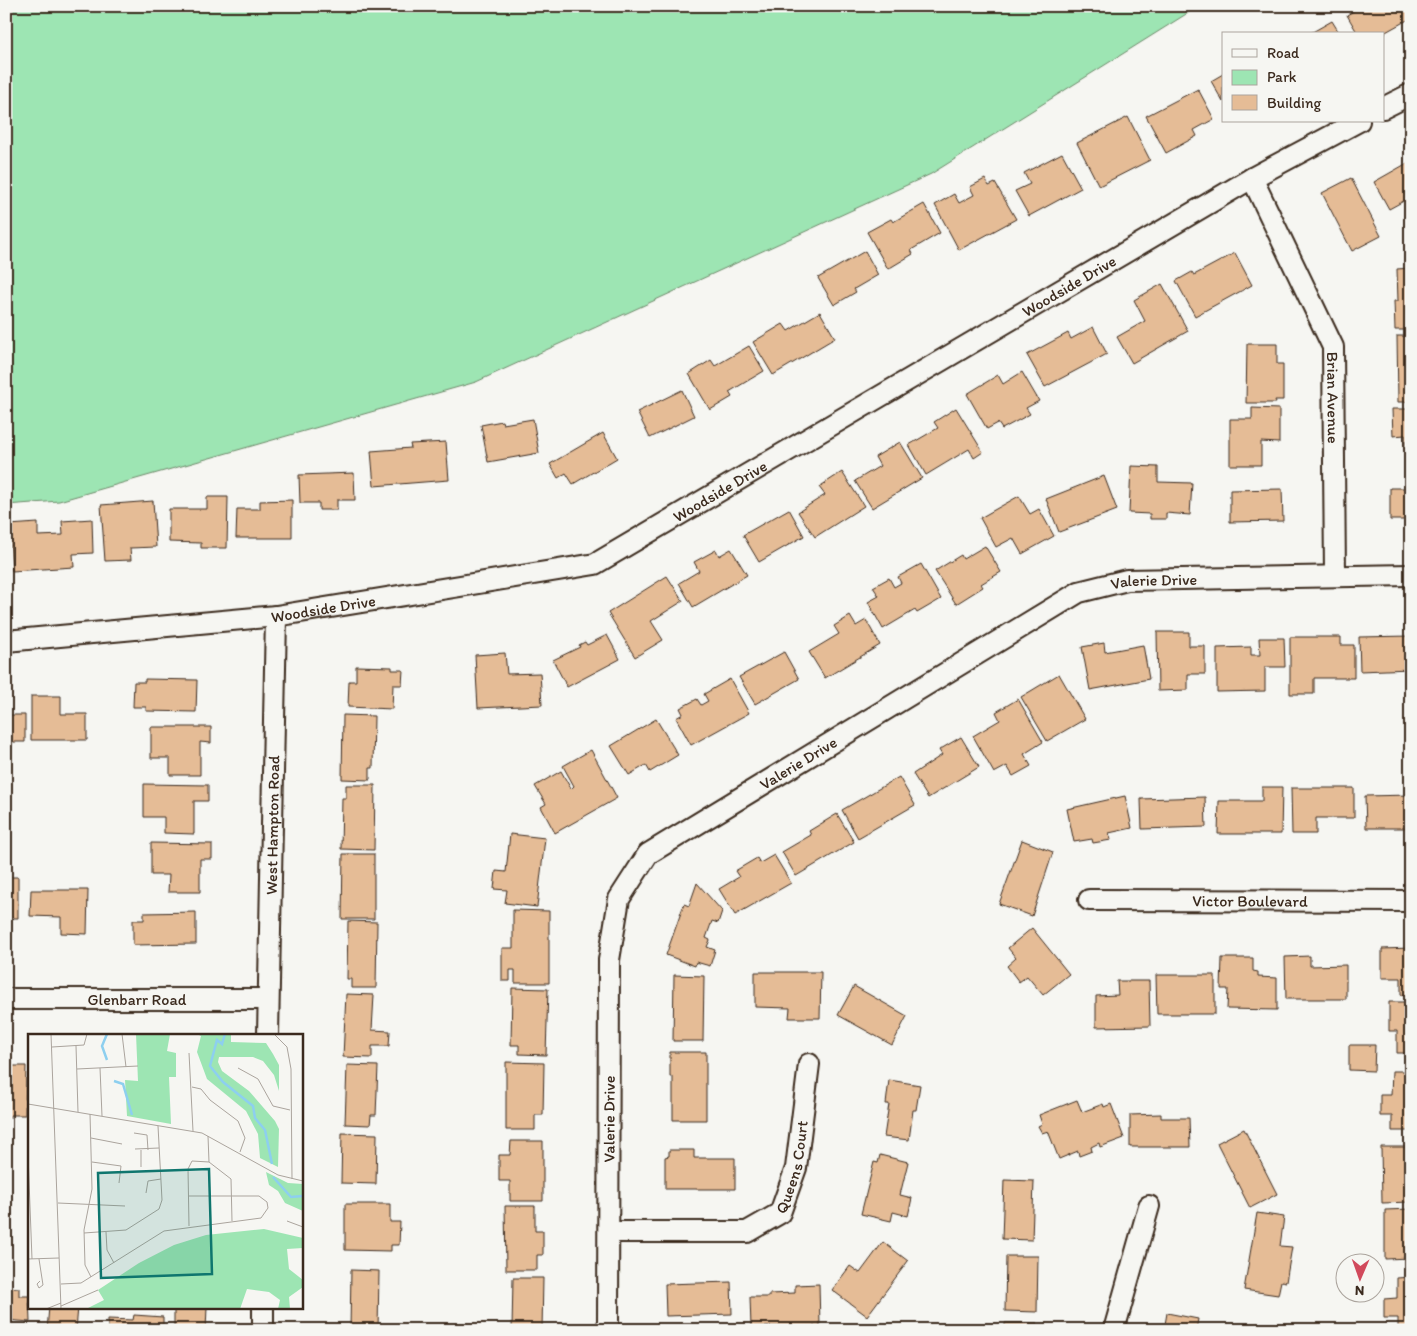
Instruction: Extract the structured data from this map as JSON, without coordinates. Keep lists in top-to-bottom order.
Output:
{
  "streets": {
    "street": [
      "Woodside Drive",
      "Brian Avenue",
      "Valerie Drive",
      "West Hampton Road",
      "Victor Boulevard",
      "Glenbarr Road",
      "Queens Court"
    ]
  },
  "crossings": [
    ["Woodside Drive", "Brian Avenue"],
    ["Woodside Drive", "West Hampton Road"],
    ["Brian Avenue", "Valerie Drive"],
    ["Valerie Drive", "Queens Court"],
    ["West Hampton Road", "Glenbarr Road"]
  ],
  "legend": ["Road", "Park", "Building"],
  "north": "bottom"
}
